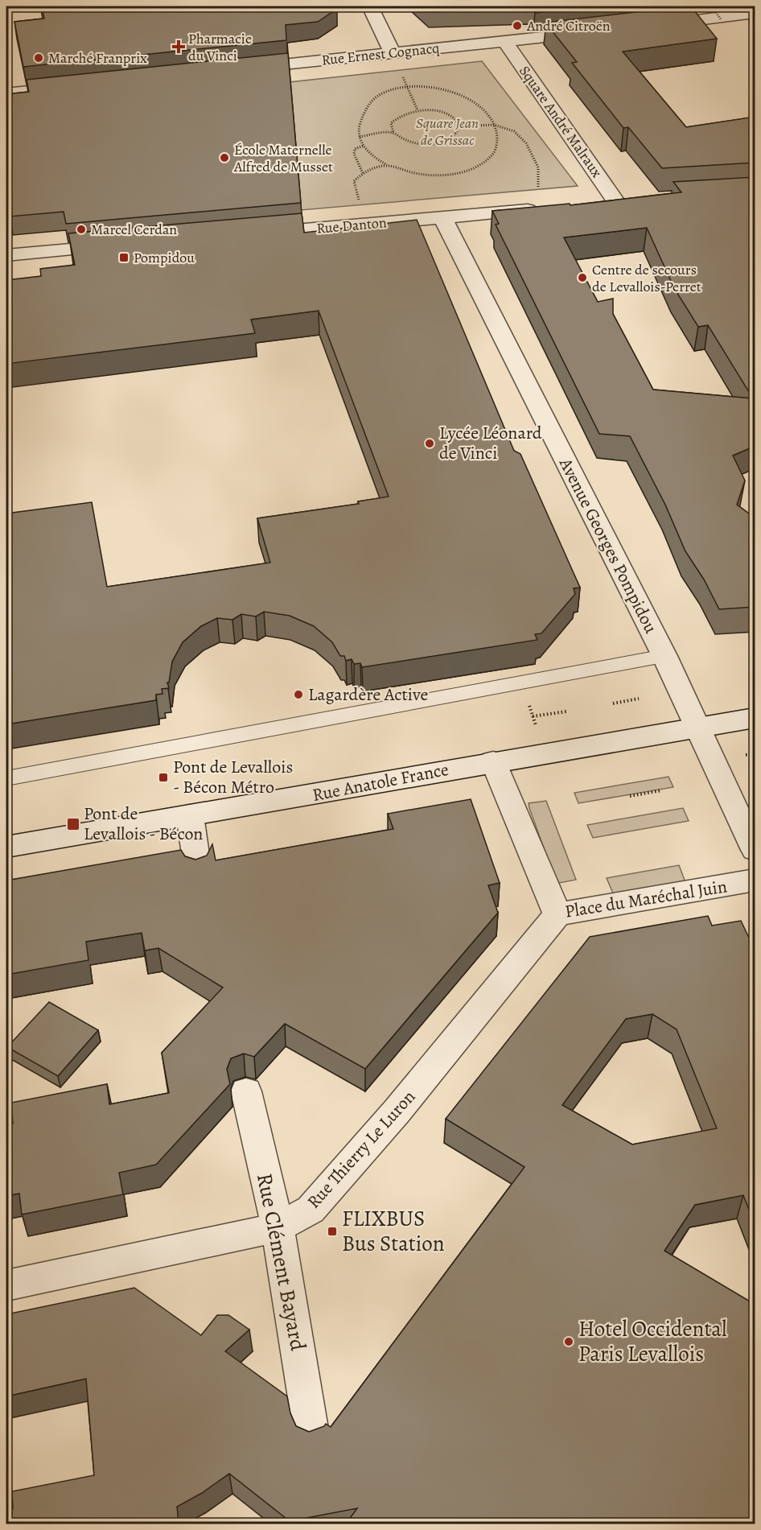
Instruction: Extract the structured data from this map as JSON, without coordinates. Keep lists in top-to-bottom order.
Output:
{
  "streets": {
    "street": [
      "Rue Ernest Cognacq",
      "Square André Malraux",
      "Rue Danton",
      "Avenue Georges Pompidou",
      "Rue Anatole France",
      "Place du Maréchal Juin",
      "Rue Thierry Le Luron",
      "Rue Clément Bayard"
    ]
  },
  "crossings": [
    ["Rue Ernest Cognacq", "Square André Malraux"],
    ["Rue Danton", "Avenue Georges Pompidou"],
    ["Avenue Georges Pompidou", "Rue Anatole France"],
    ["Rue Anatole France", "Place du Maréchal Juin"],
    ["Place du Maréchal Juin", "Rue Thierry Le Luron"],
    ["Rue Thierry Le Luron", "Rue Clément Bayard"]
  ],
  "parks": ["Square Jean de Grissac"],
  "places": {
    "other": [
      "André Citroën",
      "Marché Franprix",
      "École Maternelle Alfred de Musset",
      "Marcel Cerdan",
      "Centre de secours de Levallois-Perret",
      "Lycée Léonard de Vinci",
      "Lagardère Active",
      "Hotel Occidental Paris Levallois"
    ],
    "health": ["Pharmacie du Vinci"],
    "transit": [
      "Pompidou",
      "Pont de Levallois - Bécon Métro",
      "Pont de Levallois - Bécon",
      "FLIXBUS Bus Station"
    ]
  }
}
